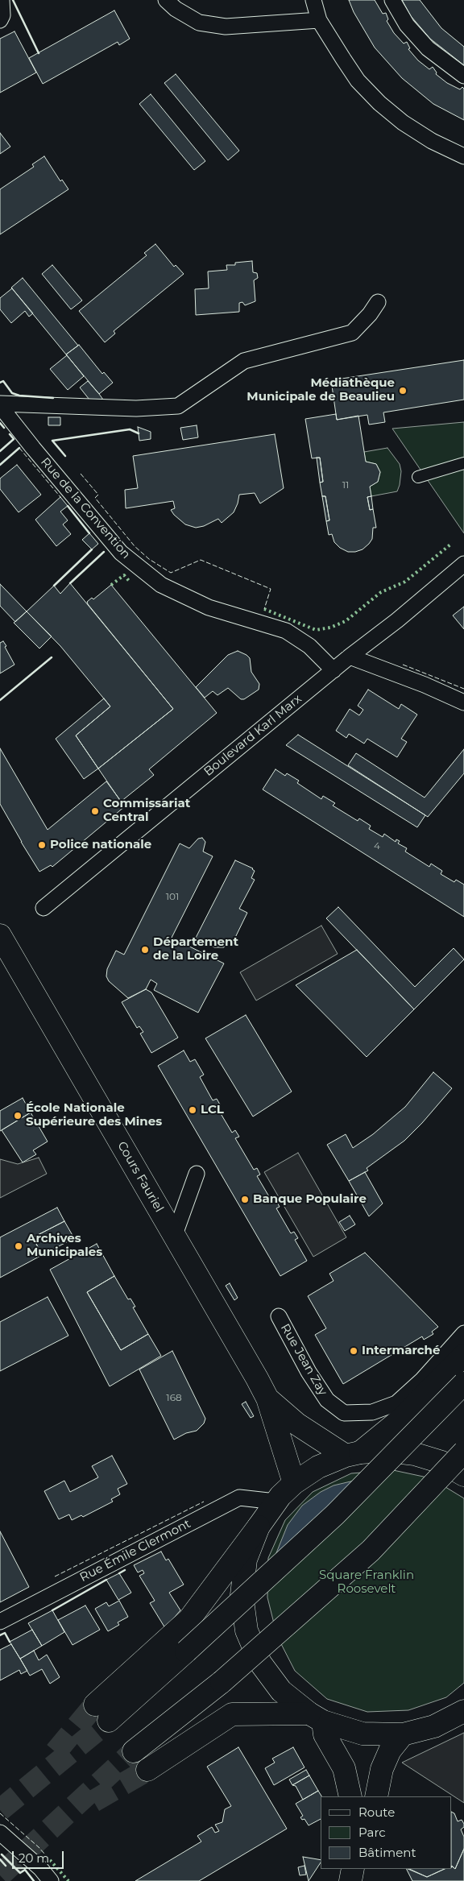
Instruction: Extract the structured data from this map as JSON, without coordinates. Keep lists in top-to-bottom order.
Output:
{
  "streets": {
    "main road": ["Cours Fauriel"],
    "street": [
      "Rue de la Convention",
      "Boulevard Karl Marx",
      "Rue Jean Zay",
      "Rue Émile Clermont"
    ]
  },
  "crossings": [
    ["Rue de la Convention", "Boulevard Karl Marx"]
  ],
  "parks": ["Square Franklin Roosevelt"],
  "places": [
    "Médiathèque Municipale de Beaulieu",
    "Commissariat Central",
    "Police nationale",
    "Département de la Loire",
    "LCL",
    "École Nationale Supérieure des Mines",
    "Banque Populaire",
    "Archives Municipales",
    "Intermarché"
  ],
  "house_numbers": [
    "11",
    "4",
    "101",
    "168"
  ],
  "legend": ["Route", "Parc", "Bâtiment"],
  "scale_bar": "20 m"
}
